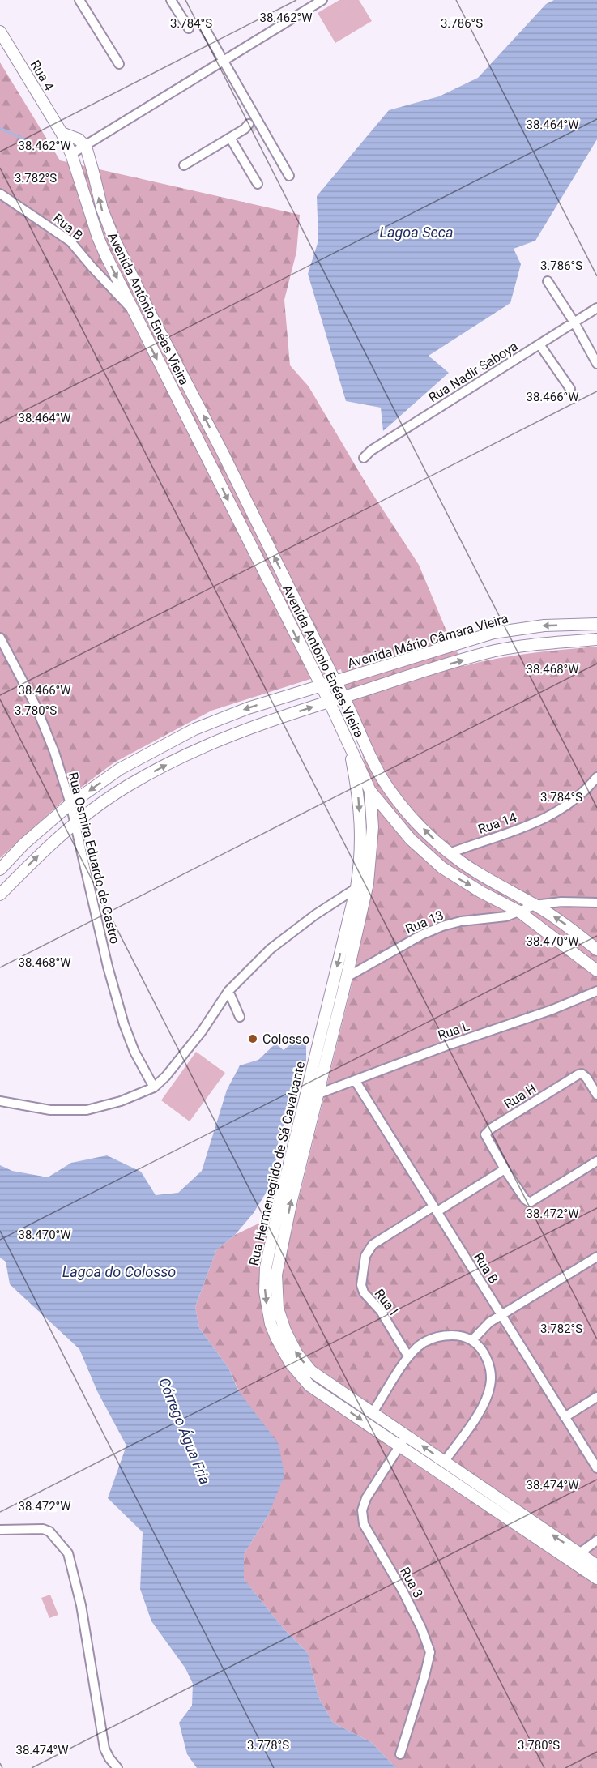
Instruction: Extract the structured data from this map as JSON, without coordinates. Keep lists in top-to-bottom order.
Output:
{
  "streets": {
    "street": [
      "Rua 4",
      "Rua B",
      "Avenida Antônio Enéas Vieira",
      "Rua Nadir Saboya",
      "Avenida Mário Câmara Vieira",
      "Rua 14",
      "Rua Osmira Eduardo de Castro",
      "Rua 13",
      "Rua L",
      "Rua H",
      "Rua Hermenegildo de Sá Cavalcante",
      "Rua I",
      "Rua 3"
    ]
  },
  "crossings": [
    ["Rua 4", "Avenida Antônio Enéas Vieira"],
    ["Rua B", "Avenida Antônio Enéas Vieira"],
    ["Rua B", "Rua L"],
    ["Rua B", "Rua I"],
    ["Avenida Antônio Enéas Vieira", "Avenida Mário Câmara Vieira"],
    ["Avenida Antônio Enéas Vieira", "Rua 14"],
    ["Avenida Antônio Enéas Vieira", "Rua 13"],
    ["Avenida Antônio Enéas Vieira", "Rua Hermenegildo de Sá Cavalcante"],
    ["Avenida Mário Câmara Vieira", "Rua Osmira Eduardo de Castro"],
    ["Rua 13", "Rua Hermenegildo de Sá Cavalcante"],
    ["Rua L", "Rua Hermenegildo de Sá Cavalcante"],
    ["Rua Hermenegildo de Sá Cavalcante", "Rua I"],
    ["Rua Hermenegildo de Sá Cavalcante", "Rua 3"],
    ["Rua I", "Rua 3"]
  ],
  "water": ["Lagoa Seca", "Lagoa do Colosso", "Córrego Água Fria"],
  "places": ["Colosso"],
  "coordinates": [
    "38.462°W",
    "3.784°S",
    "3.786°S",
    "38.464°W",
    "3.782°S",
    "38.466°W",
    "38.468°W",
    "3.780°S",
    "38.470°W",
    "38.472°W",
    "38.474°W",
    "3.778°S"
  ]
}
